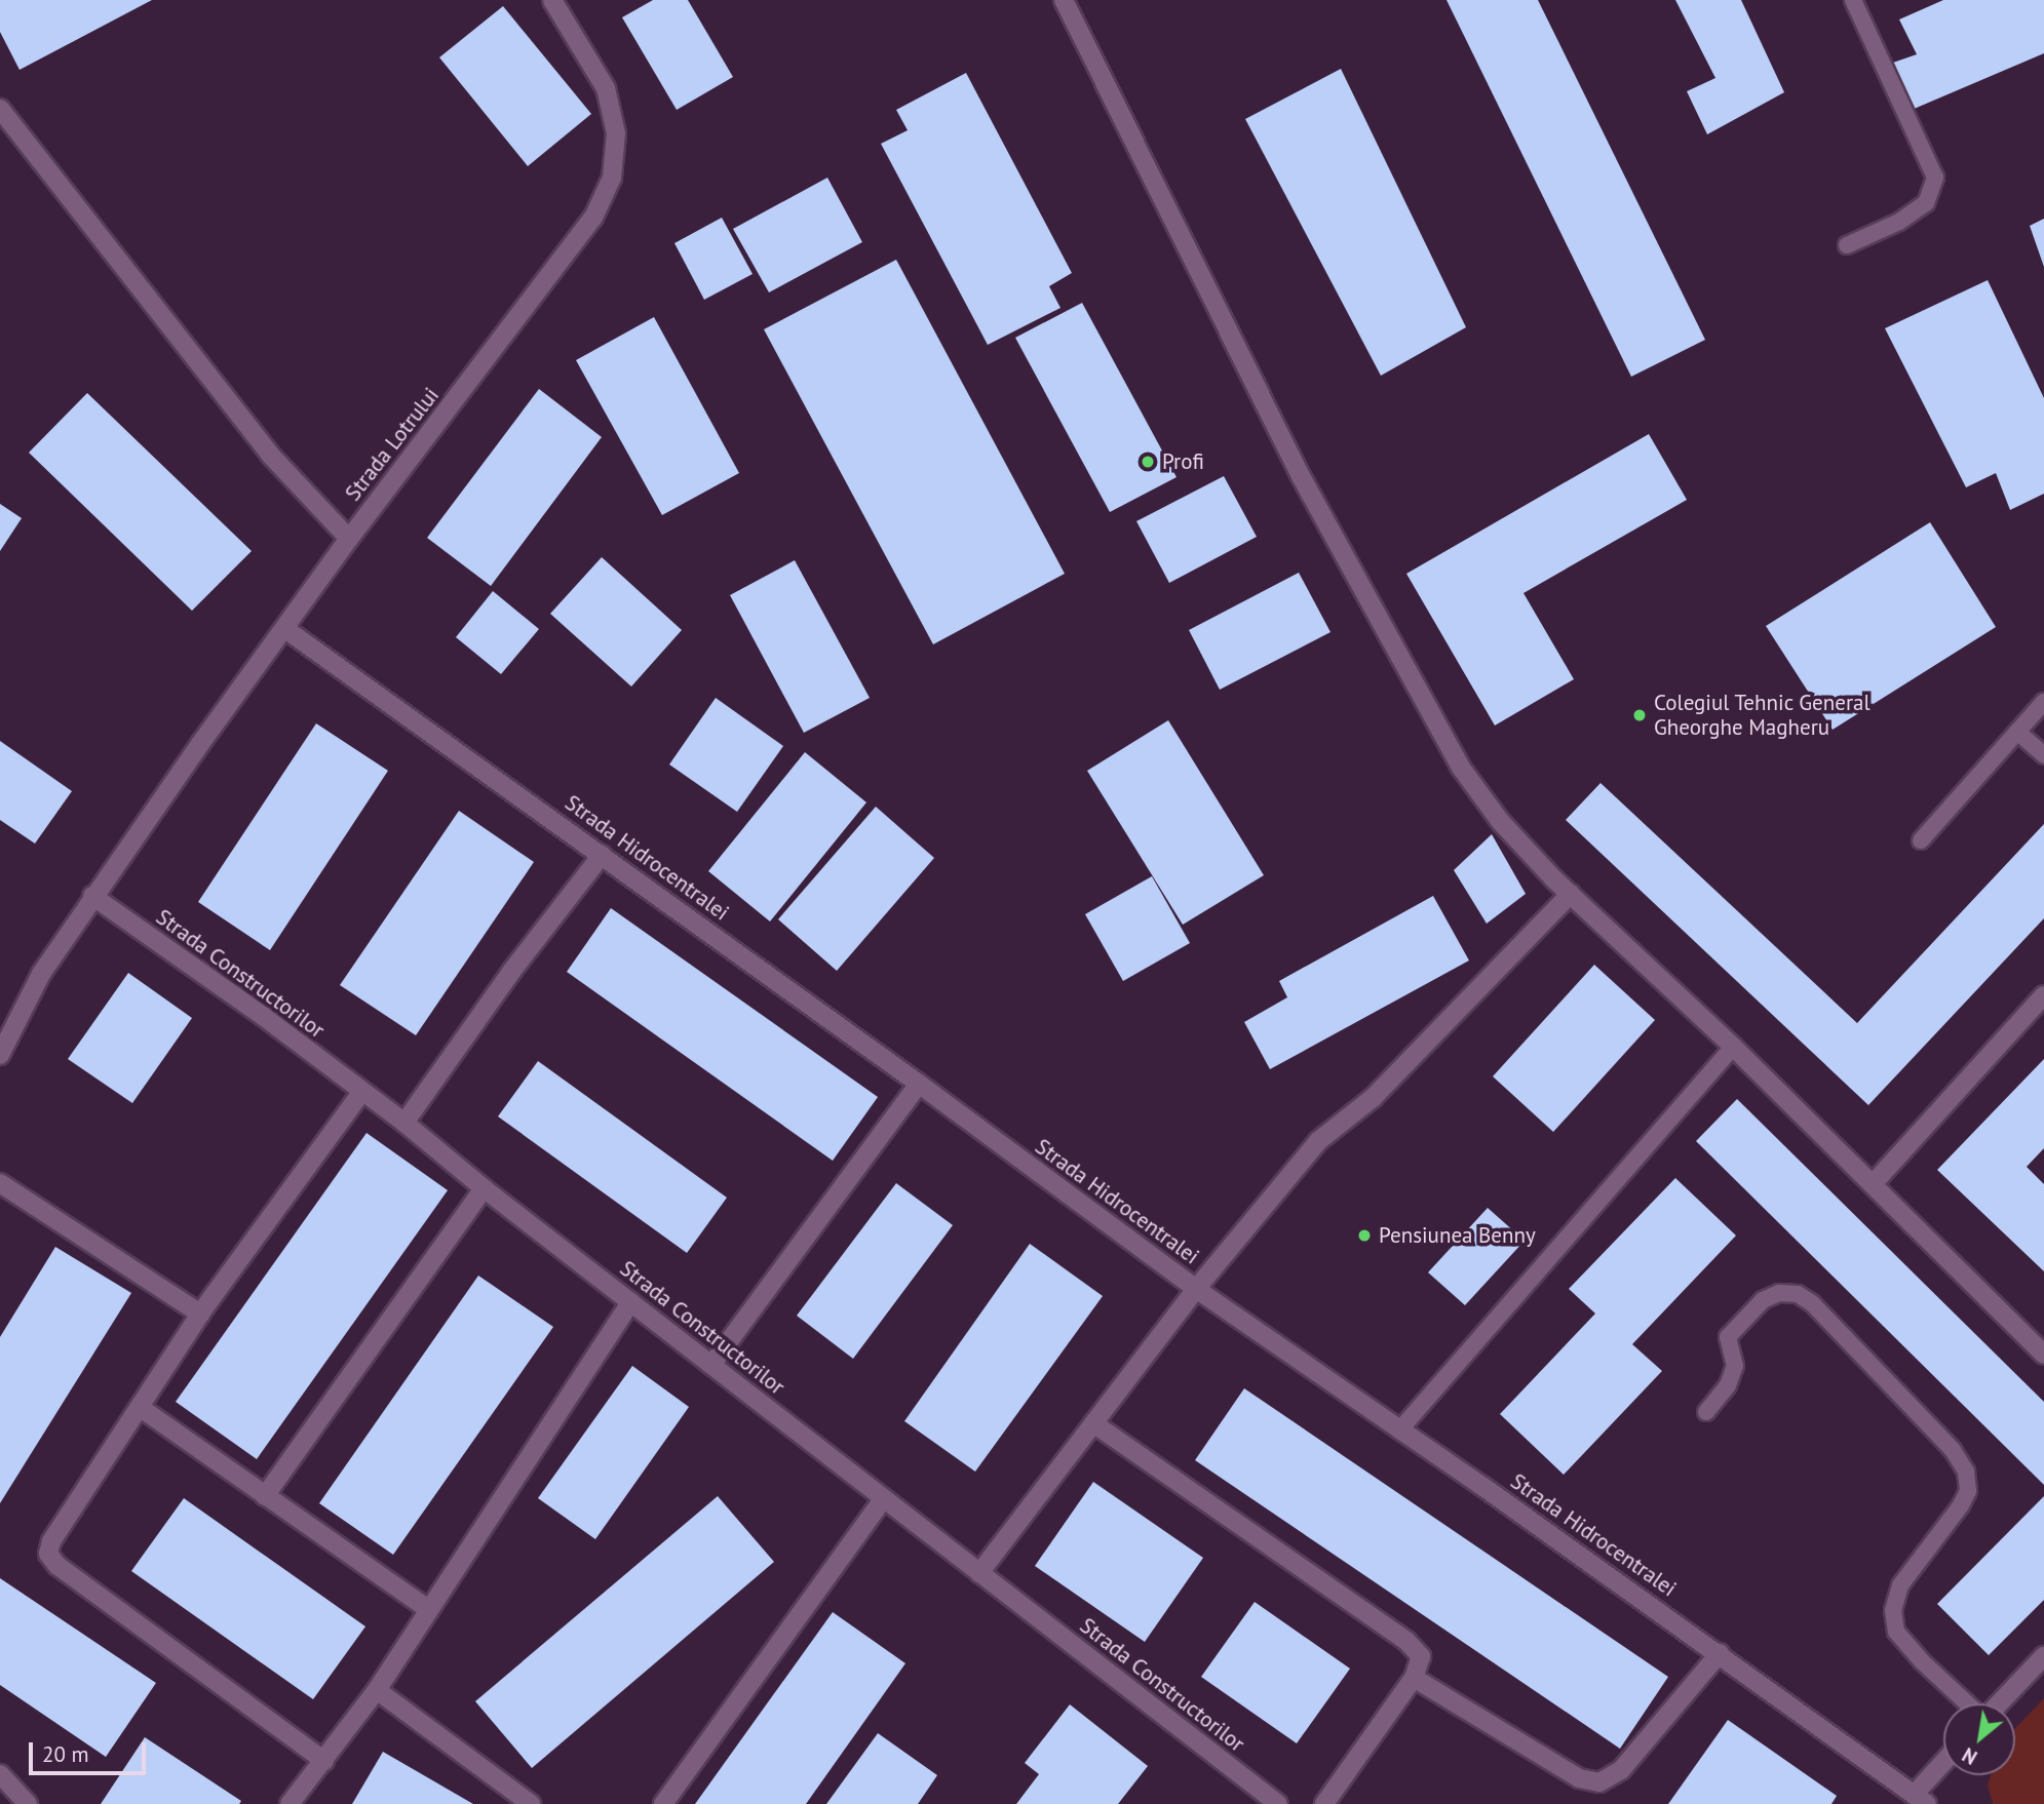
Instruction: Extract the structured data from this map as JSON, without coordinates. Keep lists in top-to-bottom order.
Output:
{
  "streets": {
    "street": ["Strada Lotrului", "Strada Hidrocentralei", "Strada Constructorilor"]
  },
  "crossings": [
    ["Strada Lotrului", "Strada Hidrocentralei"],
    ["Strada Lotrului", "Strada Constructorilor"]
  ],
  "places": ["Profi", "Colegiul Tehnic General Gheorghe Magheru", "Pensiunea Benny"],
  "scale_bar": "20 m",
  "north": "bottom left"
}
